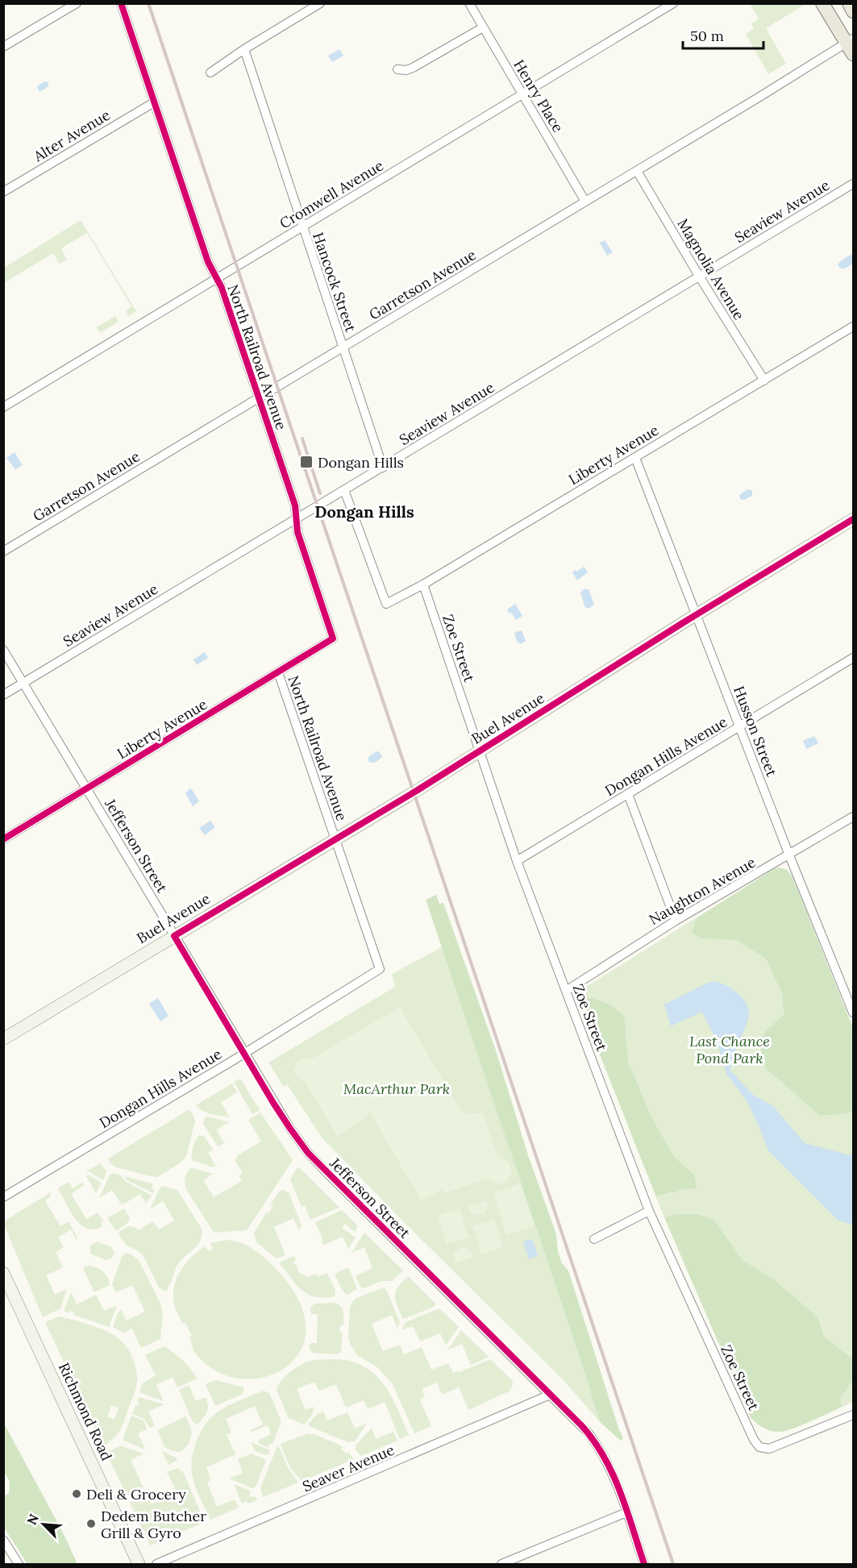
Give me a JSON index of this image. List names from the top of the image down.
{
  "streets": {
    "street": [
      "Henry Place",
      "Alter Avenue",
      "Cromwell Avenue",
      "Seaview Avenue",
      "Magnolia Avenue",
      "Hancock Street",
      "Garretson Avenue",
      "North Railroad Avenue",
      "Liberty Avenue",
      "Zoe Street",
      "Buel Avenue",
      "Husson Street",
      "Dongan Hills Avenue",
      "Jefferson Street",
      "Naughton Avenue",
      "Richmond Road",
      "Seaver Avenue"
    ]
  },
  "crossings": [
    ["Henry Place", "Cromwell Avenue"],
    ["Henry Place", "Garretson Avenue"],
    ["Alter Avenue", "North Railroad Avenue"],
    ["Cromwell Avenue", "Hancock Street"],
    ["Cromwell Avenue", "North Railroad Avenue"],
    ["Seaview Avenue", "Magnolia Avenue"],
    ["Seaview Avenue", "Hancock Street"],
    ["Seaview Avenue", "North Railroad Avenue"],
    ["Seaview Avenue", "Liberty Avenue"],
    ["Seaview Avenue", "Jefferson Street"],
    ["Magnolia Avenue", "Garretson Avenue"],
    ["Magnolia Avenue", "Liberty Avenue"],
    ["Hancock Street", "Garretson Avenue"],
    ["Garretson Avenue", "North Railroad Avenue"],
    ["North Railroad Avenue", "Liberty Avenue"],
    ["North Railroad Avenue", "Buel Avenue"],
    ["North Railroad Avenue", "Dongan Hills Avenue"],
    ["Liberty Avenue", "Zoe Street"],
    ["Liberty Avenue", "Husson Street"],
    ["Liberty Avenue", "Jefferson Street"],
    ["Zoe Street", "Buel Avenue"],
    ["Zoe Street", "Dongan Hills Avenue"],
    ["Zoe Street", "Naughton Avenue"],
    ["Buel Avenue", "Husson Street"],
    ["Buel Avenue", "Jefferson Street"],
    ["Husson Street", "Dongan Hills Avenue"],
    ["Husson Street", "Naughton Avenue"],
    ["Dongan Hills Avenue", "Jefferson Street"],
    ["Jefferson Street", "Seaver Avenue"]
  ],
  "districts": ["Dongan Hills"],
  "parks": ["Last Chance Pond Park", "MacArthur Park"],
  "places": {
    "transit": ["Dongan Hills"],
    "other": ["Deli & Grocery", "Dedem Butcher Grill & Gyro"]
  },
  "scale_bar": "50 m",
  "north": "top left"
}
